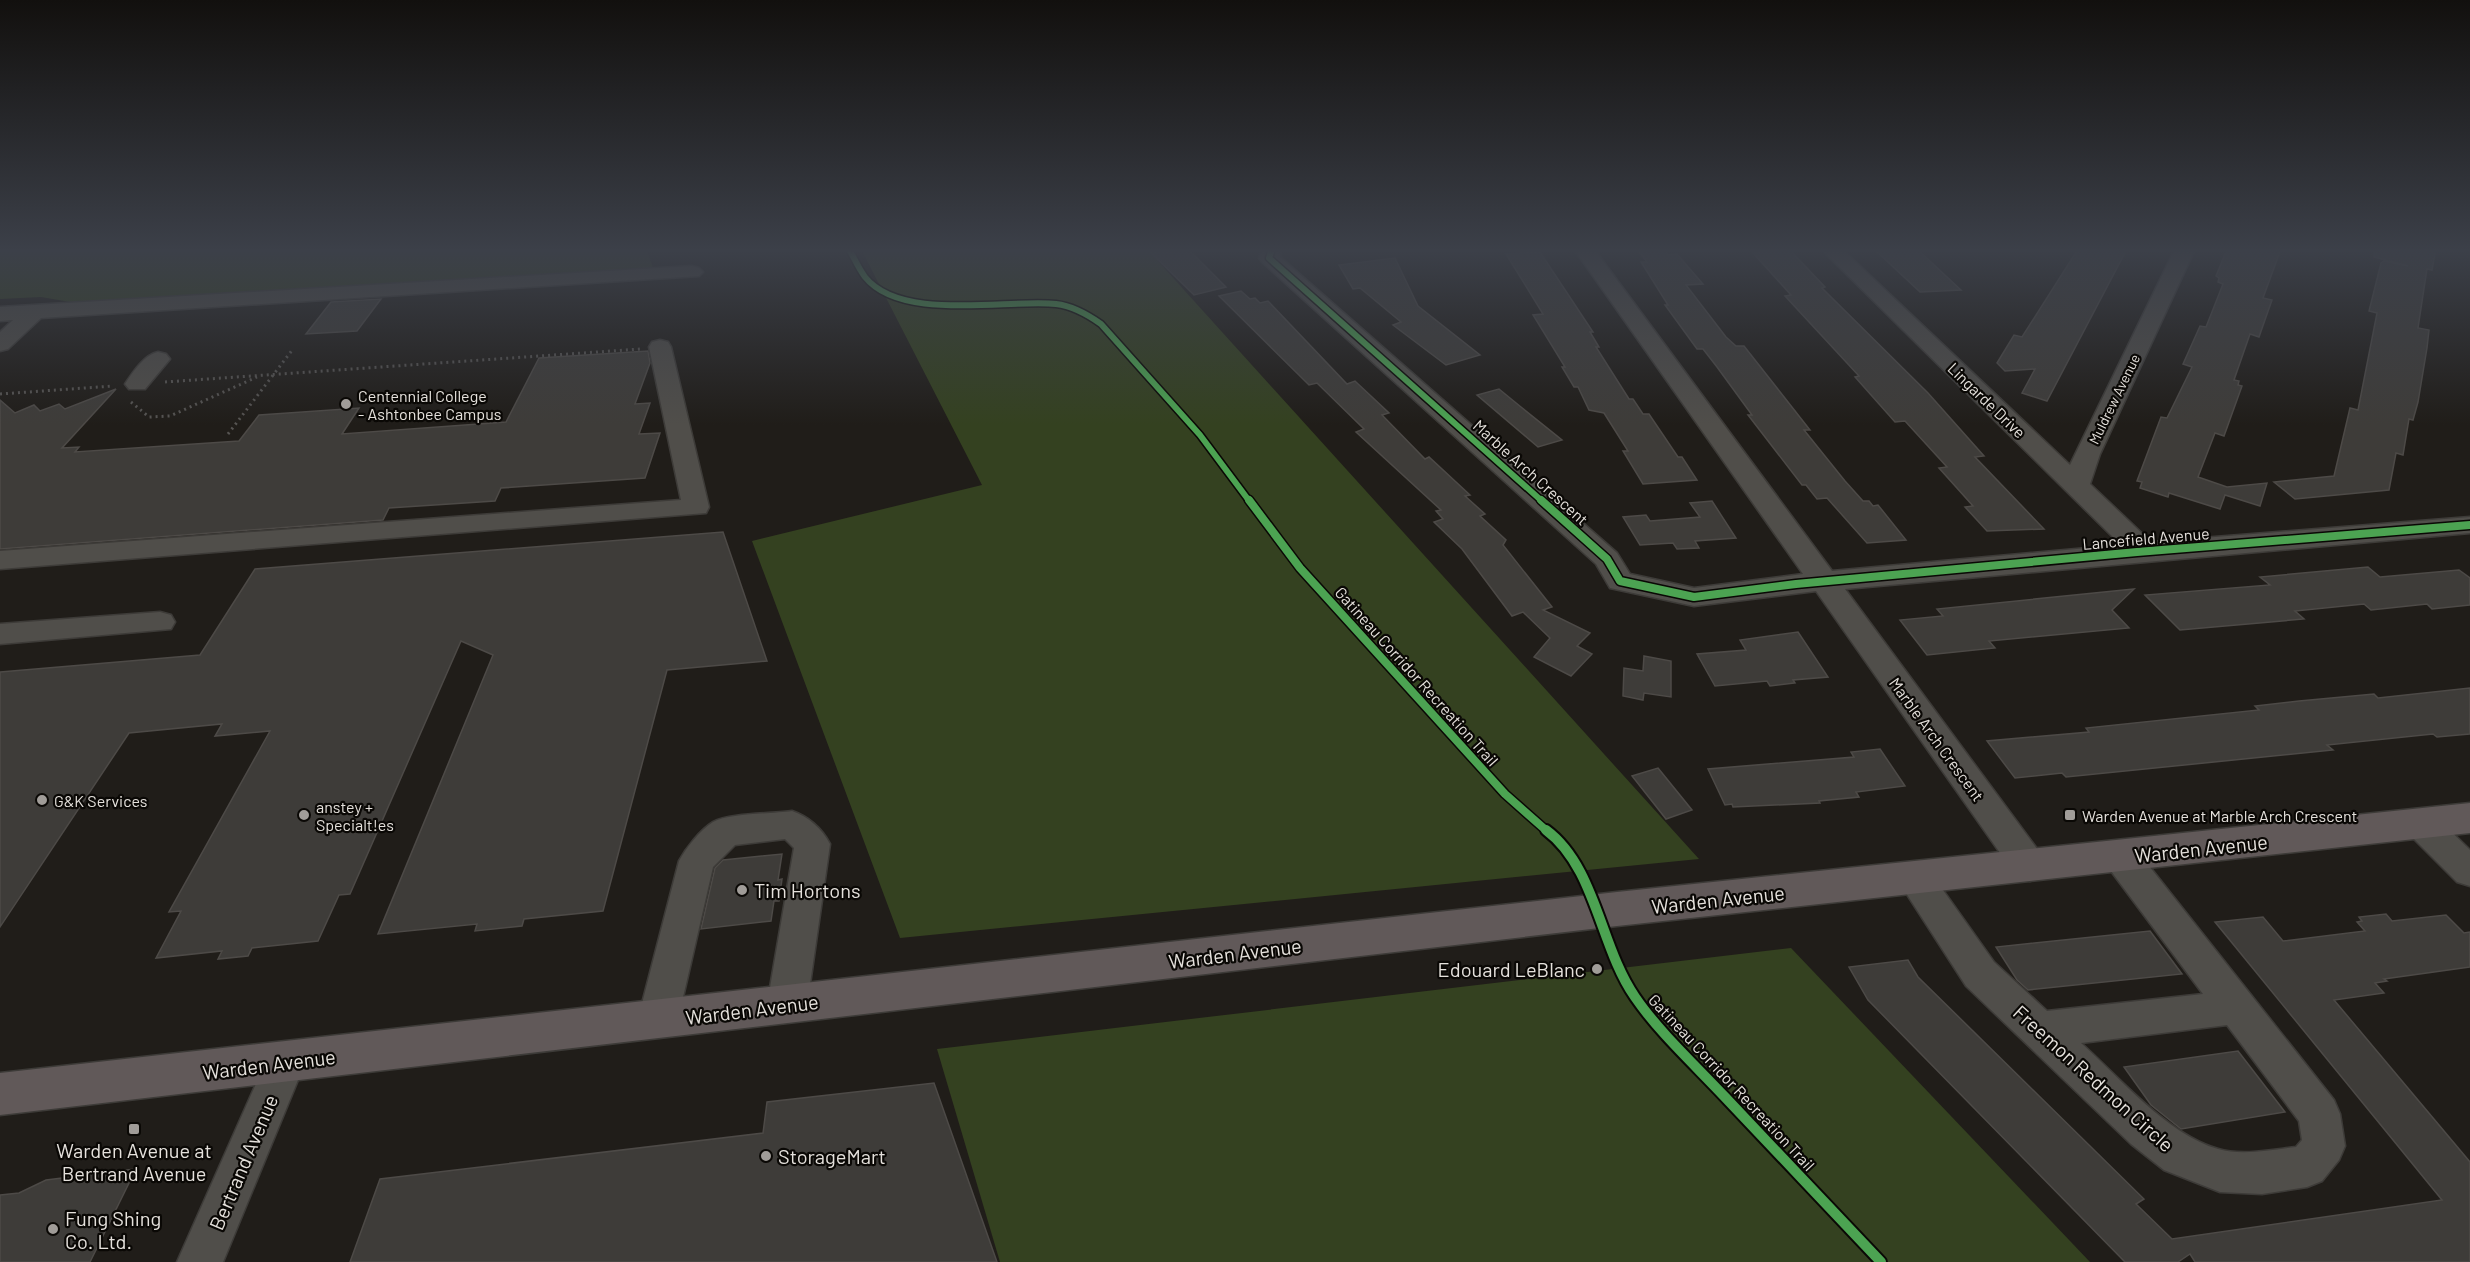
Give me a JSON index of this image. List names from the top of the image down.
{
  "streets": {
    "main road": ["Warden Avenue"],
    "street": [
      "Muldrew Avenue",
      "Lingarde Drive",
      "Marble Arch Crescent",
      "Lancefield Avenue",
      "Freemon Redmon Circle",
      "Bertrand Avenue"
    ],
    "cycle path": ["Gatineau Corridor Recreation Trail"]
  },
  "crossings": [
    ["Muldrew Avenue", "Lingarde Drive"],
    ["Lingarde Drive", "Lancefield Avenue"],
    ["Marble Arch Crescent", "Lancefield Avenue"],
    ["Marble Arch Crescent", "Warden Avenue"],
    ["Warden Avenue", "Freemon Redmon Circle"],
    ["Warden Avenue", "Bertrand Avenue"]
  ],
  "places": {
    "other": [
      "Centennial College - Ashtonbee Campus",
      "G&K Services",
      "anstey + Specialt!es",
      "Tim Hortons",
      "Edouard LeBlanc",
      "StorageMart",
      "Fung Shing Co. Ltd."
    ],
    "transit": ["Warden Avenue at Marble Arch Crescent", "Warden Avenue at Bertrand Avenue"]
  }
}
